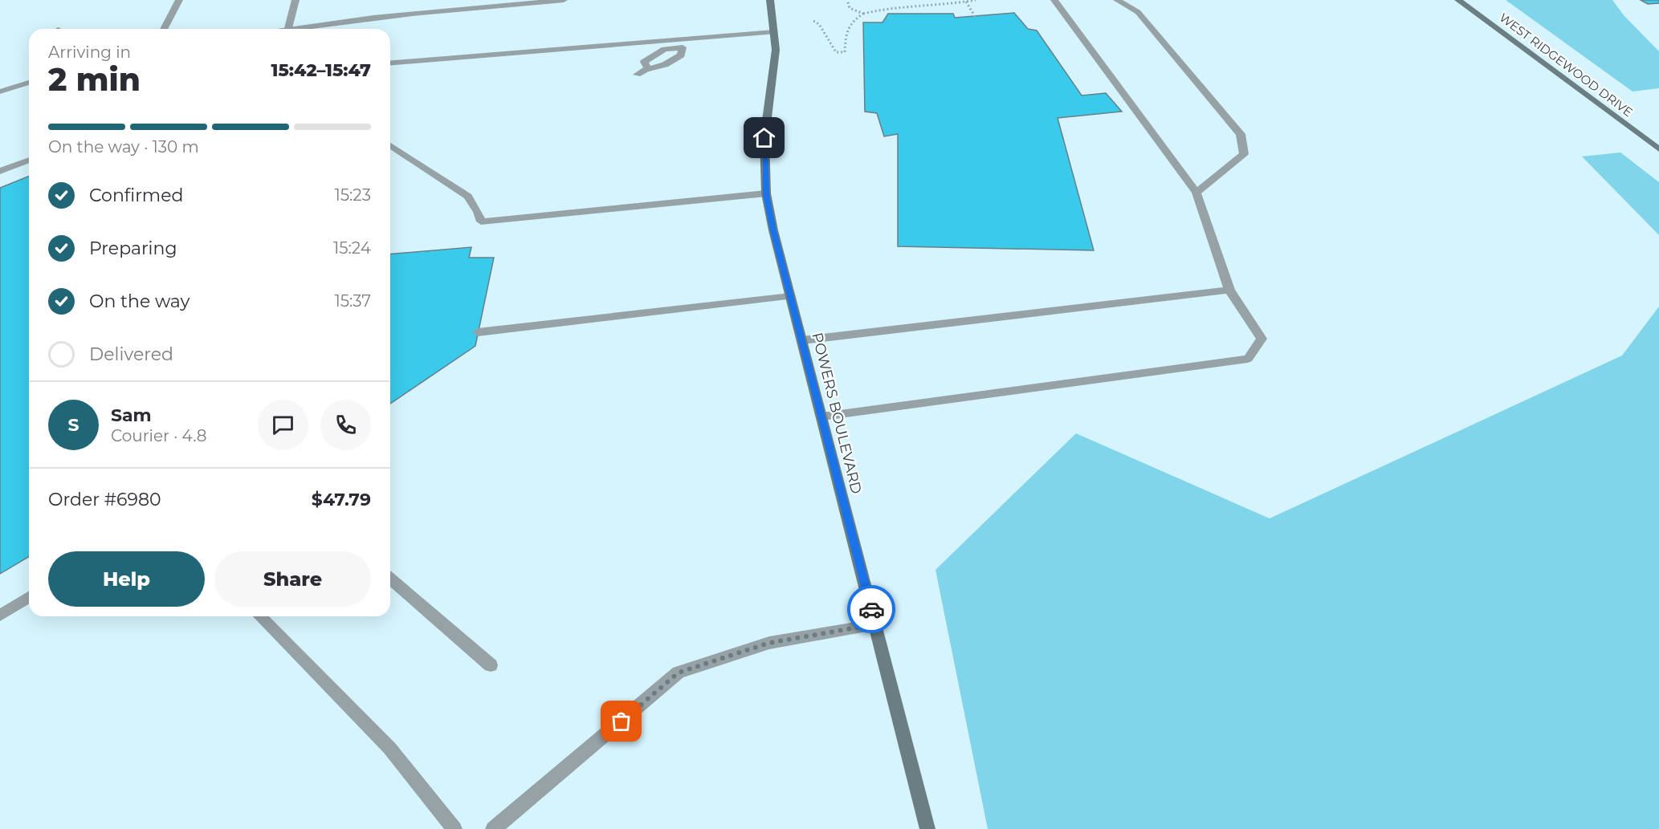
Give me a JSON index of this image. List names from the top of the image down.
{
  "streets": {
    "street": ["WEST RIDGEWOOD DRIVE", "POWERS BOULEVARD"]
  },
  "page": {
    "heading": ["2 min", "Arriving in", "15:42–15:47"],
    "panel": [
      "Sam",
      "Courier · 4.8",
      "Order #6980",
      "$47.79"
    ],
    "bar": "On the way · 130 m",
    "list": [
      ["Confirmed", "15:23"],
      ["Preparing", "15:24"],
      ["On the way", "15:37"],
      "Delivered"
    ],
    "round": "S",
    "buttons": ["Help", "Share"]
  }
}
